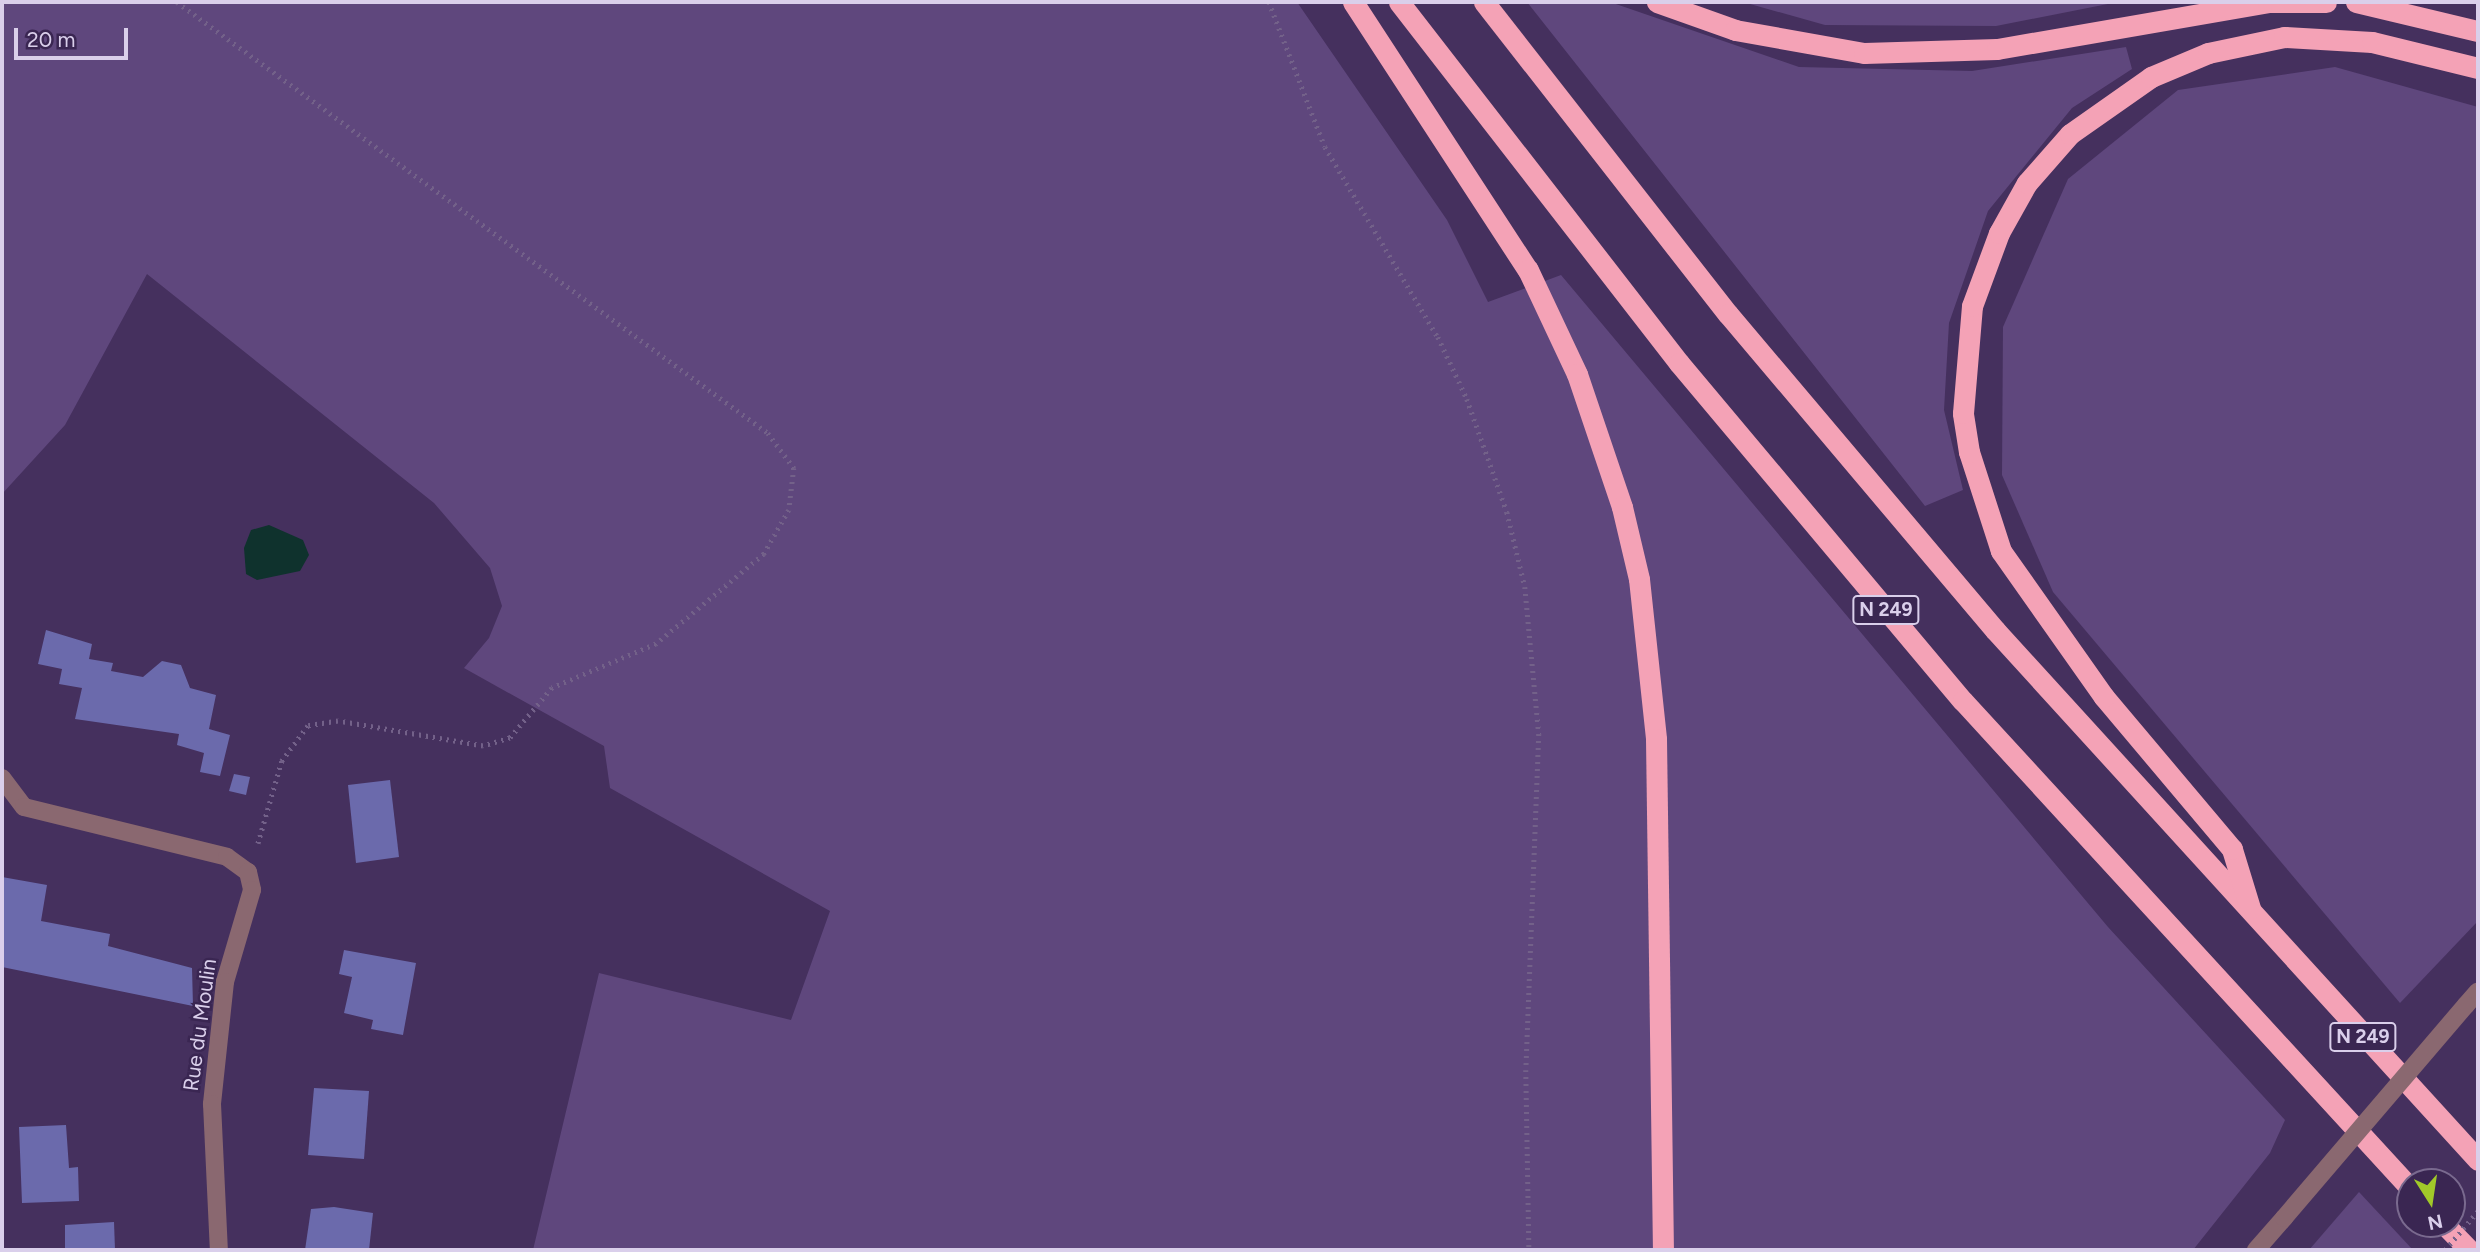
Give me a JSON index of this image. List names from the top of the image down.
{
  "streets": {
    "highway": ["N 249"],
    "street": ["Rue du Moulin"]
  },
  "scale_bar": "20 m",
  "north": "bottom"
}
